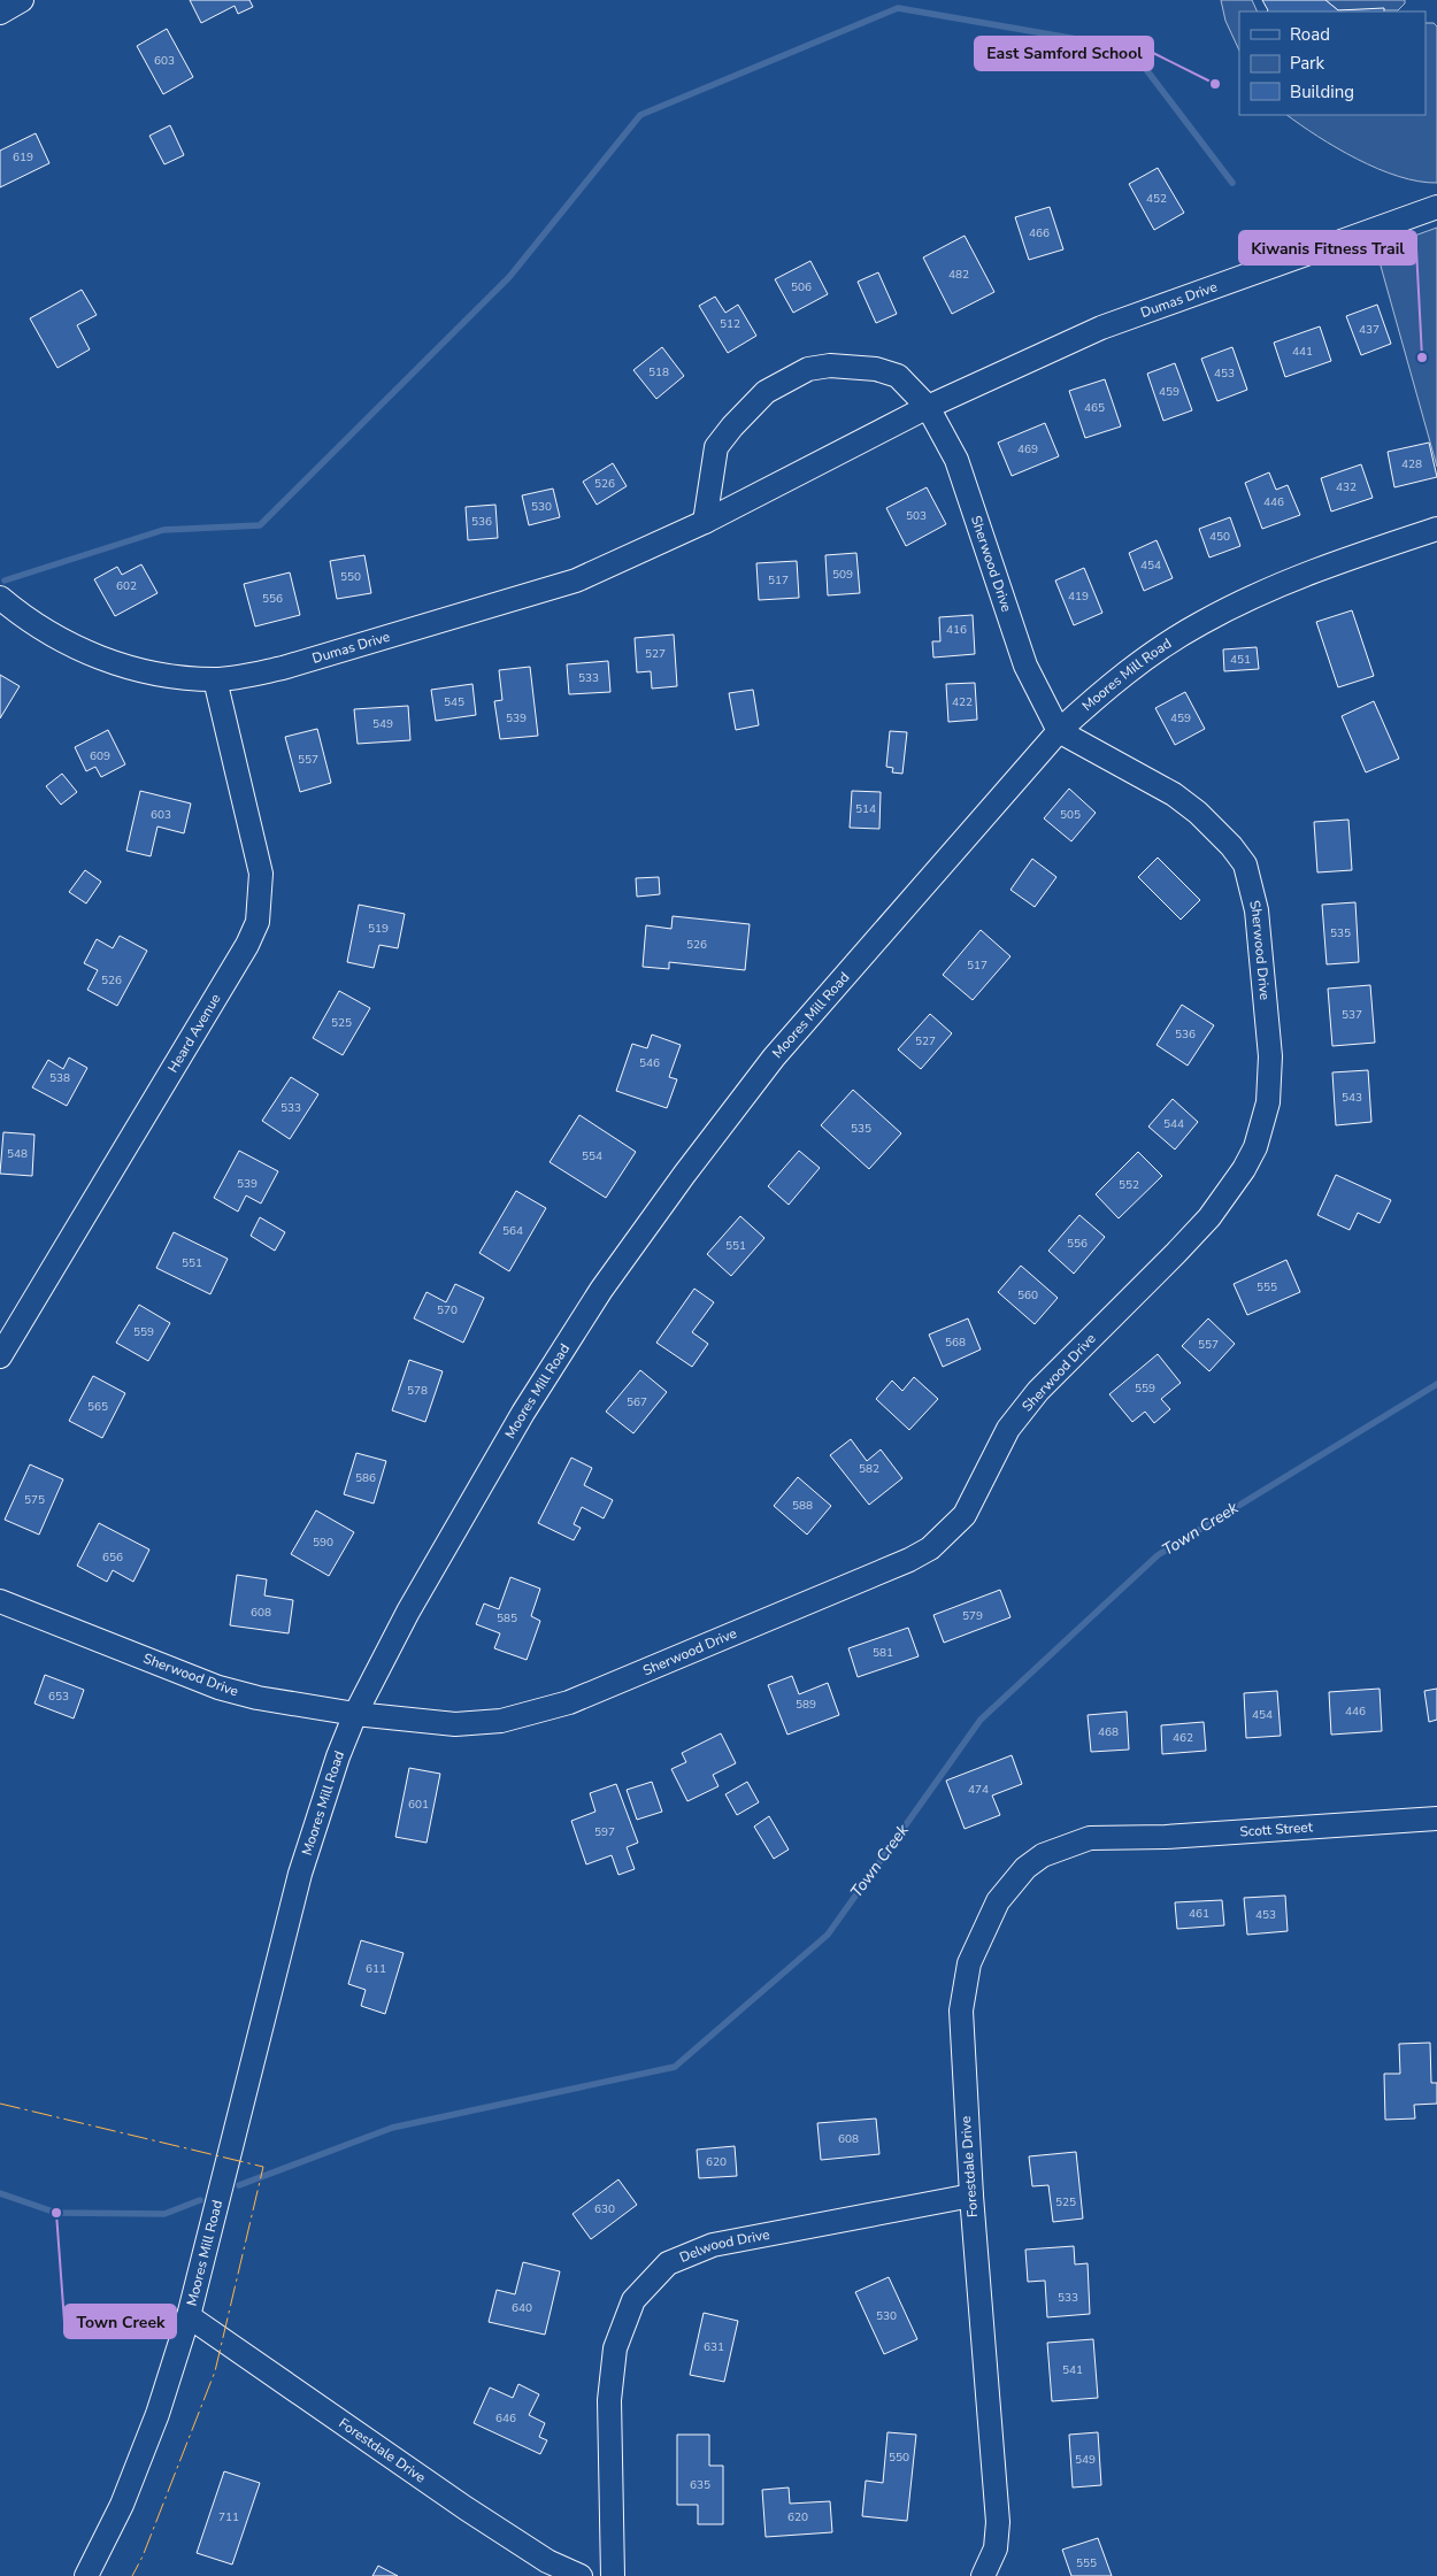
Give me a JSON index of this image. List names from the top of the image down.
{
  "streets": {
    "street": [
      "Dumas Drive",
      "Sherwood Drive",
      "Moores Mill Road",
      "Heard Avenue",
      "Scott Street",
      "Forestdale Drive",
      "Delwood Drive"
    ]
  },
  "crossings": [
    ["Dumas Drive", "Sherwood Drive"],
    ["Dumas Drive", "Heard Avenue"],
    ["Sherwood Drive", "Moores Mill Road"],
    ["Moores Mill Road", "Forestdale Drive"],
    ["Scott Street", "Forestdale Drive"],
    ["Forestdale Drive", "Delwood Drive"]
  ],
  "water": ["Town Creek"],
  "places": ["East Samford School", "Kiwanis Fitness Trail", "Town Creek"],
  "house_numbers": [
    "603",
    "619",
    "452",
    "466",
    "482",
    "506",
    "512",
    "437",
    "441",
    "518",
    "453",
    "459",
    "465",
    "469",
    "428",
    "526",
    "432",
    "446",
    "530",
    "503",
    "536",
    "450",
    "454",
    "509",
    "550",
    "517",
    "602",
    "419",
    "556",
    "416",
    "527",
    "451",
    "533",
    "545",
    "422",
    "539",
    "459",
    "549",
    "609",
    "557",
    "514",
    "603",
    "505",
    "519",
    "535",
    "526",
    "517",
    "526",
    "537",
    "525",
    "536",
    "527",
    "546",
    "538",
    "543",
    "533",
    "544",
    "535",
    "548",
    "554",
    "539",
    "552",
    "564",
    "556",
    "551",
    "551",
    "555",
    "560",
    "570",
    "559",
    "568",
    "557",
    "559",
    "578",
    "567",
    "565",
    "582",
    "586",
    "575",
    "588",
    "590",
    "656",
    "608",
    "579",
    "585",
    "581",
    "653",
    "589",
    "446",
    "454",
    "468",
    "462",
    "474",
    "601",
    "597",
    "461",
    "453",
    "611",
    "608",
    "620",
    "525",
    "630",
    "533",
    "640",
    "530",
    "631",
    "541",
    "646",
    "550",
    "549",
    "635",
    "711",
    "620",
    "555"
  ],
  "legend": ["Road", "Park", "Building"]
}
